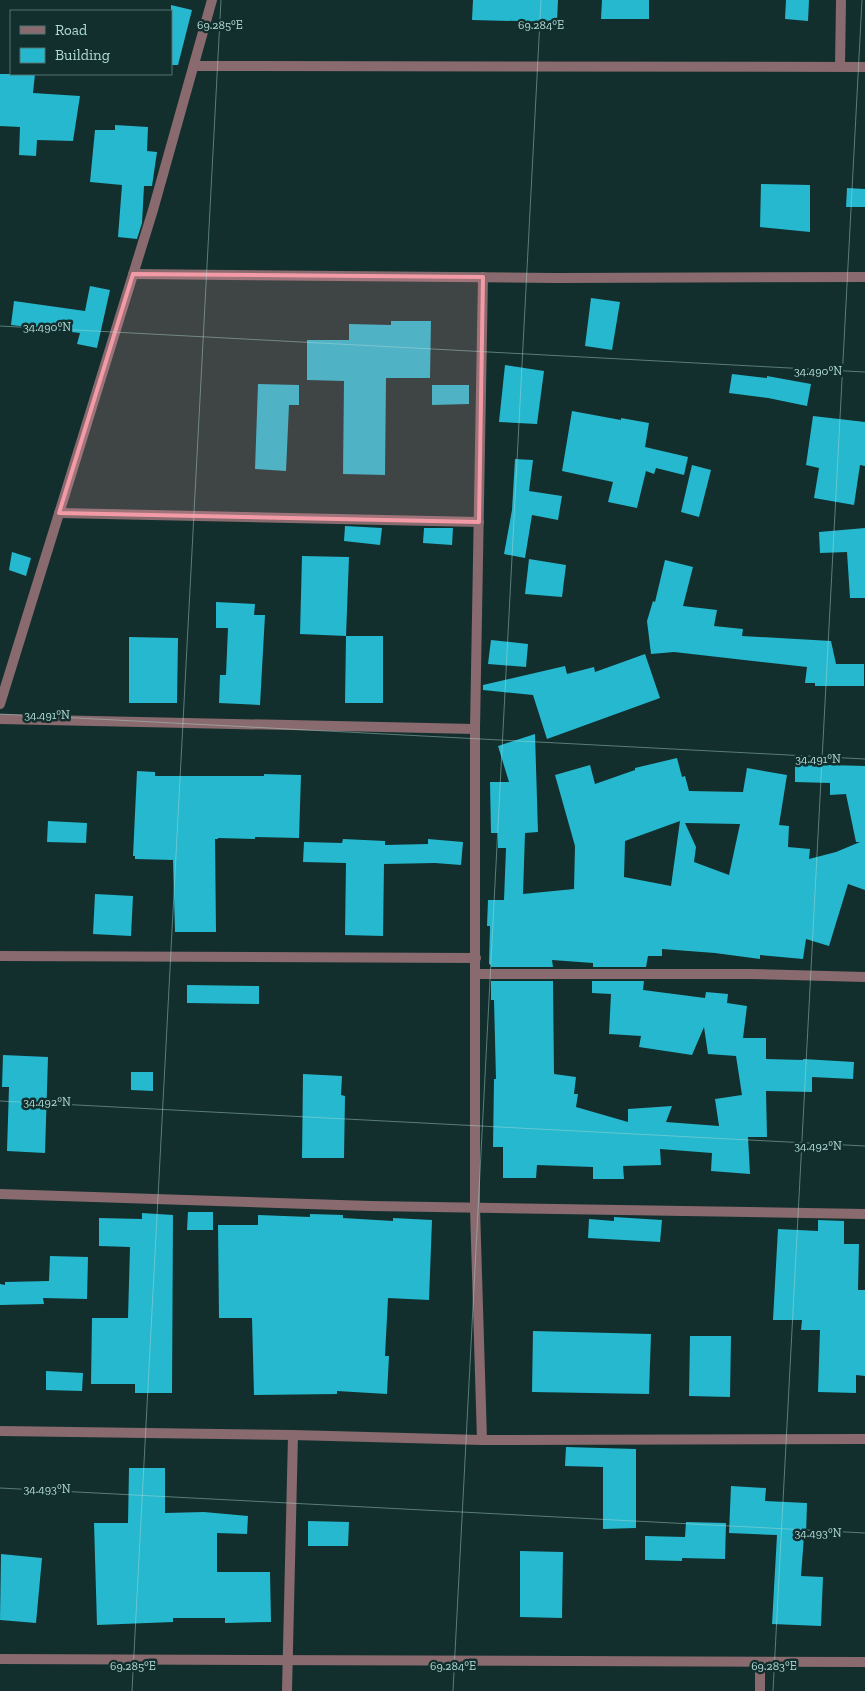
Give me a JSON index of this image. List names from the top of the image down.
{
  "legend": ["Road", "Building"],
  "coordinates": [
    "69.285°E",
    "69.284°E",
    "34.490°N",
    "34.491°N",
    "34.492°N",
    "34.493°N",
    "69.283°E"
  ]
}
